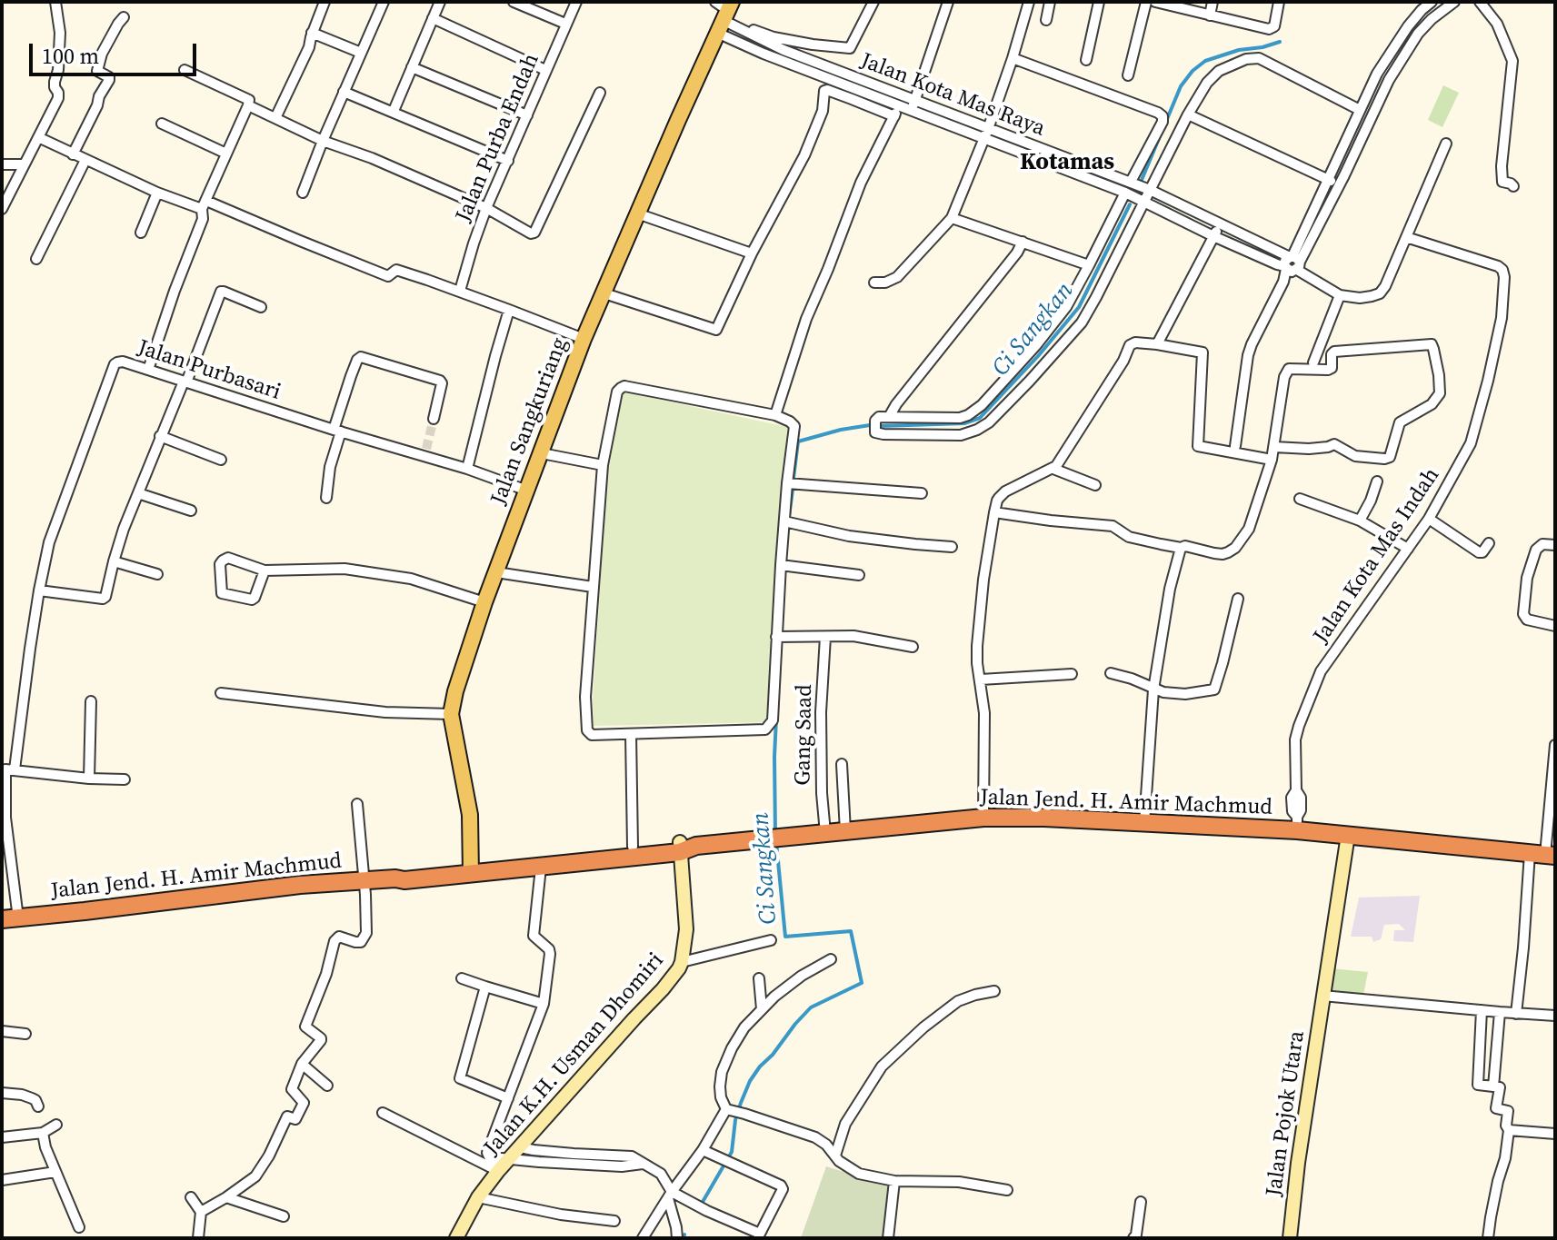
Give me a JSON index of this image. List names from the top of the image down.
{
  "streets": {
    "highway": ["Jalan Jend. H. Amir Machmud"],
    "main road": ["Jalan Sangkuriang", "Jalan K.H. Usman Dhomiri", "Jalan Pojok Utara"],
    "street": [
      "Jalan Kota Mas Raya",
      "Jalan Purba Endah",
      "Jalan Purbasari",
      "Jalan Kota Mas Indah",
      "Gang Saad"
    ]
  },
  "crossings": [
    ["Jalan Kota Mas Raya", "Jalan Sangkuriang"],
    ["Jalan Purbasari", "Jalan Sangkuriang"],
    ["Jalan Purbasari", "Jalan Jend. H. Amir Machmud"],
    ["Jalan Sangkuriang", "Jalan Jend. H. Amir Machmud"],
    ["Jalan Kota Mas Indah", "Jalan Jend. H. Amir Machmud"],
    ["Gang Saad", "Jalan Jend. H. Amir Machmud"],
    ["Jalan Jend. H. Amir Machmud", "Jalan K.H. Usman Dhomiri"],
    ["Jalan Jend. H. Amir Machmud", "Jalan Pojok Utara"]
  ],
  "districts": ["Kotamas"],
  "water": ["Ci Sangkan"],
  "scale_bar": "100 m"
}
